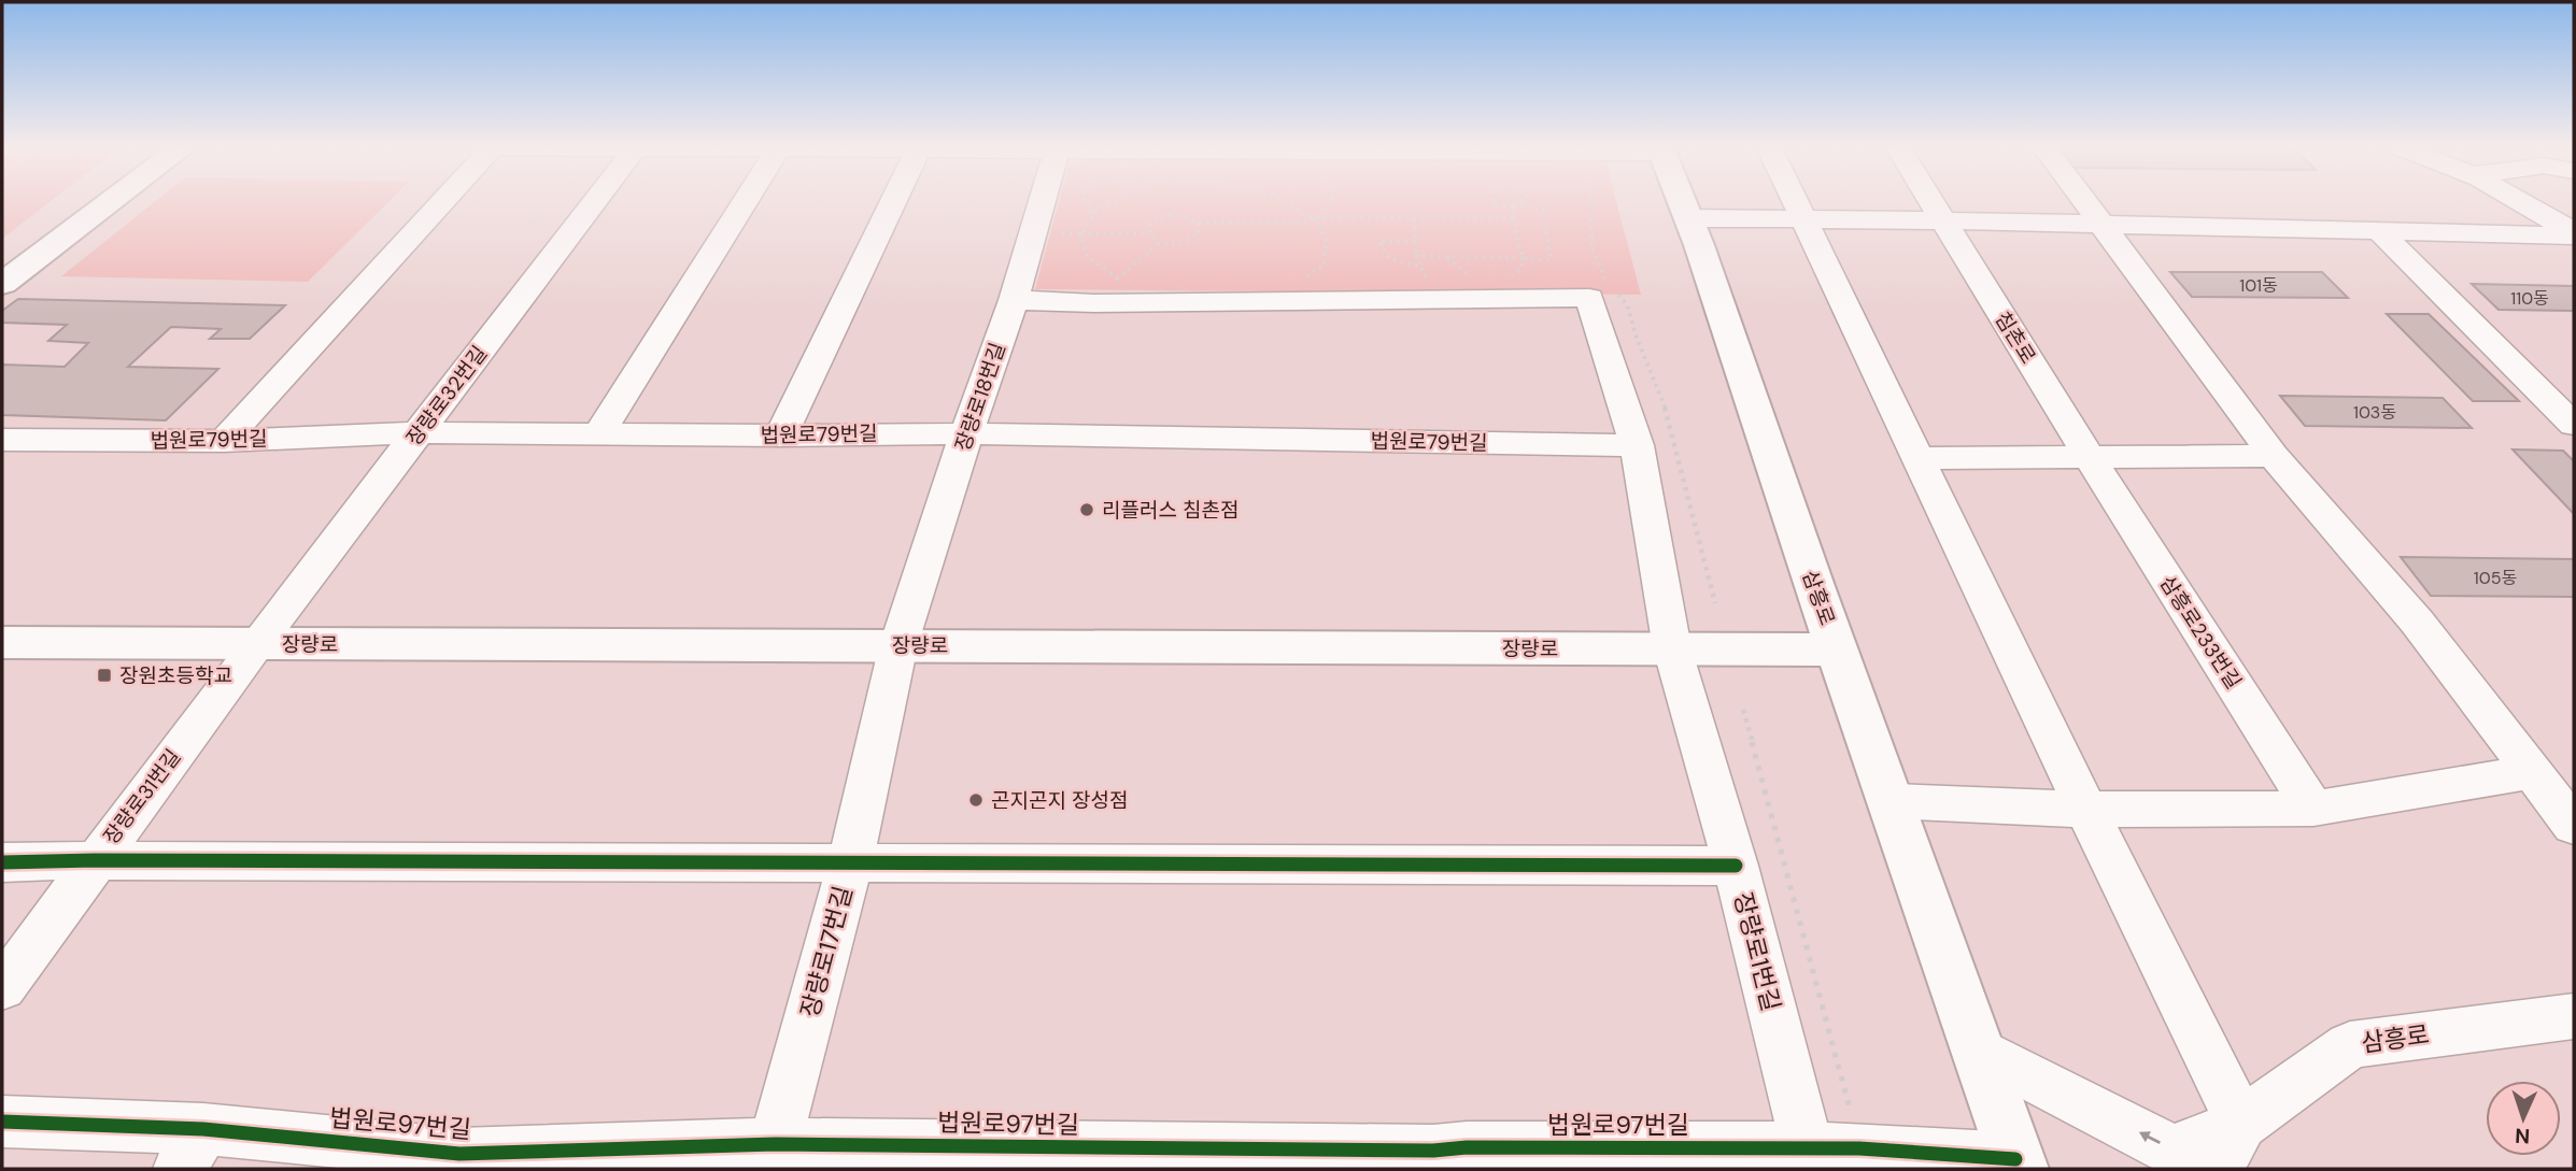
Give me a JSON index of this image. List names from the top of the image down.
{
  "streets": {
    "main road": ["삼흥로", "장량로"],
    "street": [
      "침촌로",
      "장량로32번길",
      "장량로18번길",
      "법원로79번길",
      "삼흥로233번길",
      "장량로31번길",
      "장량로17번길",
      "장량로1번길",
      "법원로97번길"
    ]
  },
  "crossings": [
    ["침촌로", "삼흥로233번길"],
    ["장량로32번길", "법원로79번길"],
    ["장량로32번길", "장량로"],
    ["장량로32번길", "장량로31번길"],
    ["장량로18번길", "법원로79번길"],
    ["장량로18번길", "장량로"],
    ["장량로18번길", "장량로17번길"],
    ["법원로79번길", "장량로1번길"],
    ["삼흥로", "장량로"],
    ["삼흥로", "법원로97번길"],
    ["장량로", "장량로31번길"],
    ["장량로", "장량로17번길"],
    ["장량로", "장량로1번길"],
    ["장량로17번길", "법원로97번길"],
    ["장량로1번길", "법원로97번길"]
  ],
  "places": {
    "other": ["리플러스 침촌점", "곤지곤지 장성점"],
    "transit": ["장원초등학교"]
  },
  "house_numbers": [
    "101동",
    "110동",
    "103동",
    "105동"
  ],
  "north": "bottom"
}
